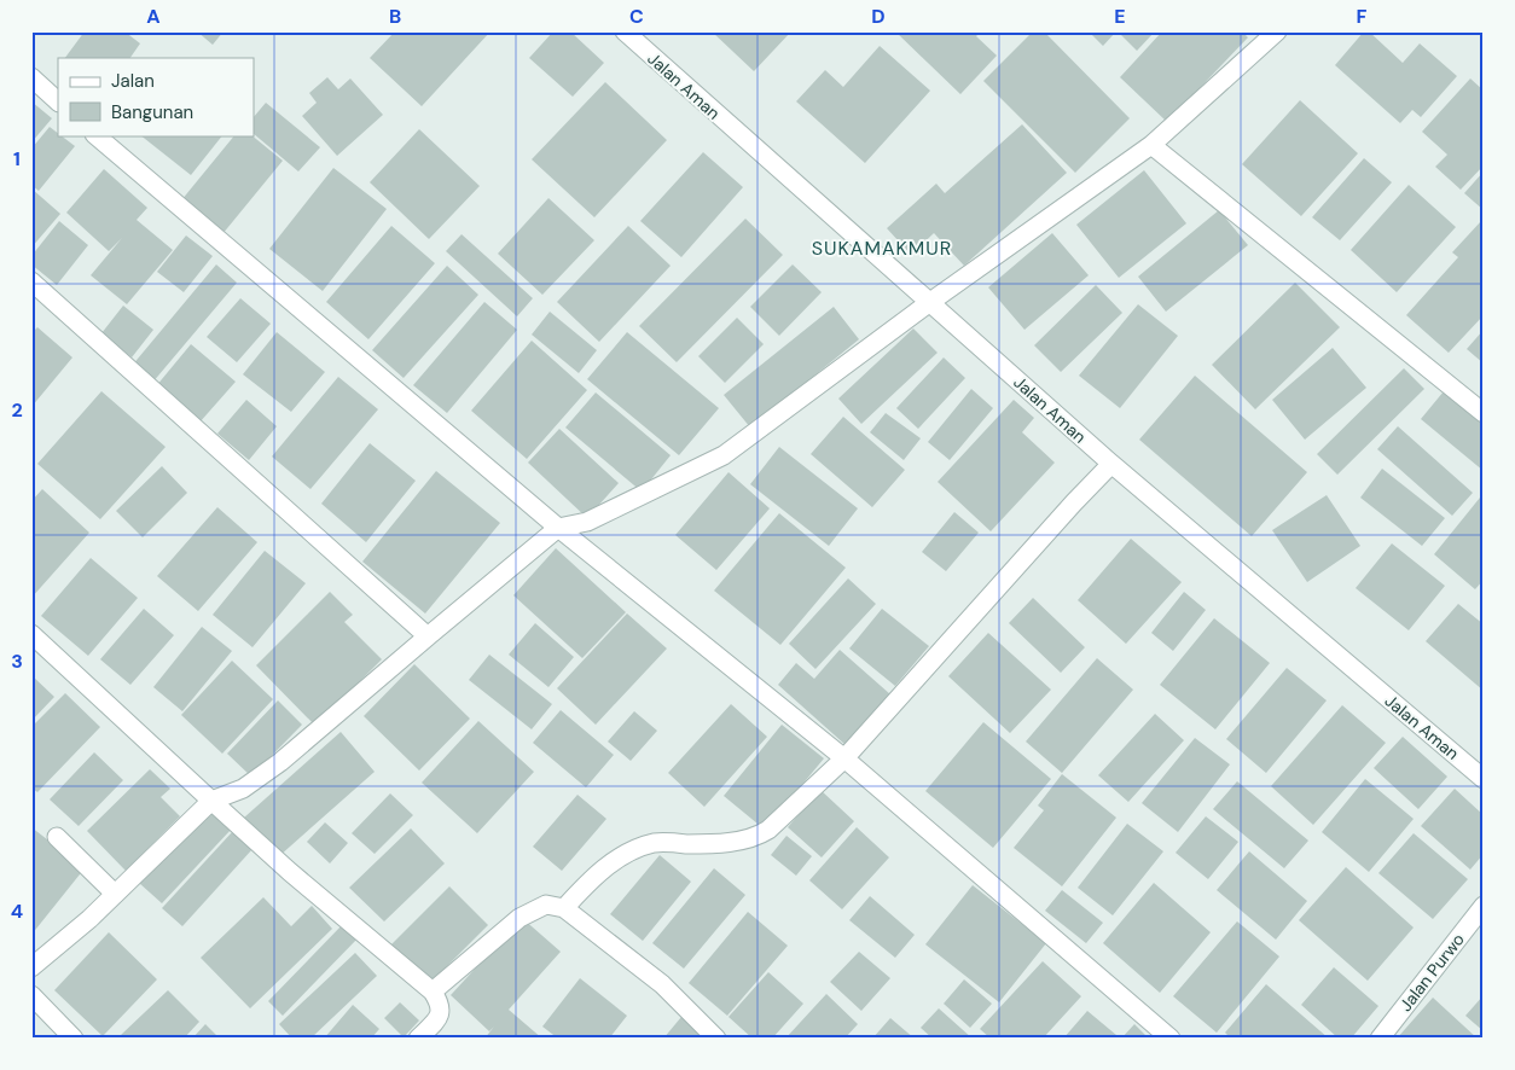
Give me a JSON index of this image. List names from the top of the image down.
{
  "streets": {
    "street": ["Jalan Aman", "Jalan Purwo"]
  },
  "districts": ["SUKAMAKMUR"],
  "legend": ["Jalan", "Bangunan"],
  "grid": {
    "columns": [
      "A",
      "B",
      "C",
      "D",
      "E",
      "F"
    ],
    "rows": [
      "1",
      "2",
      "3",
      "4"
    ]
  }
}
